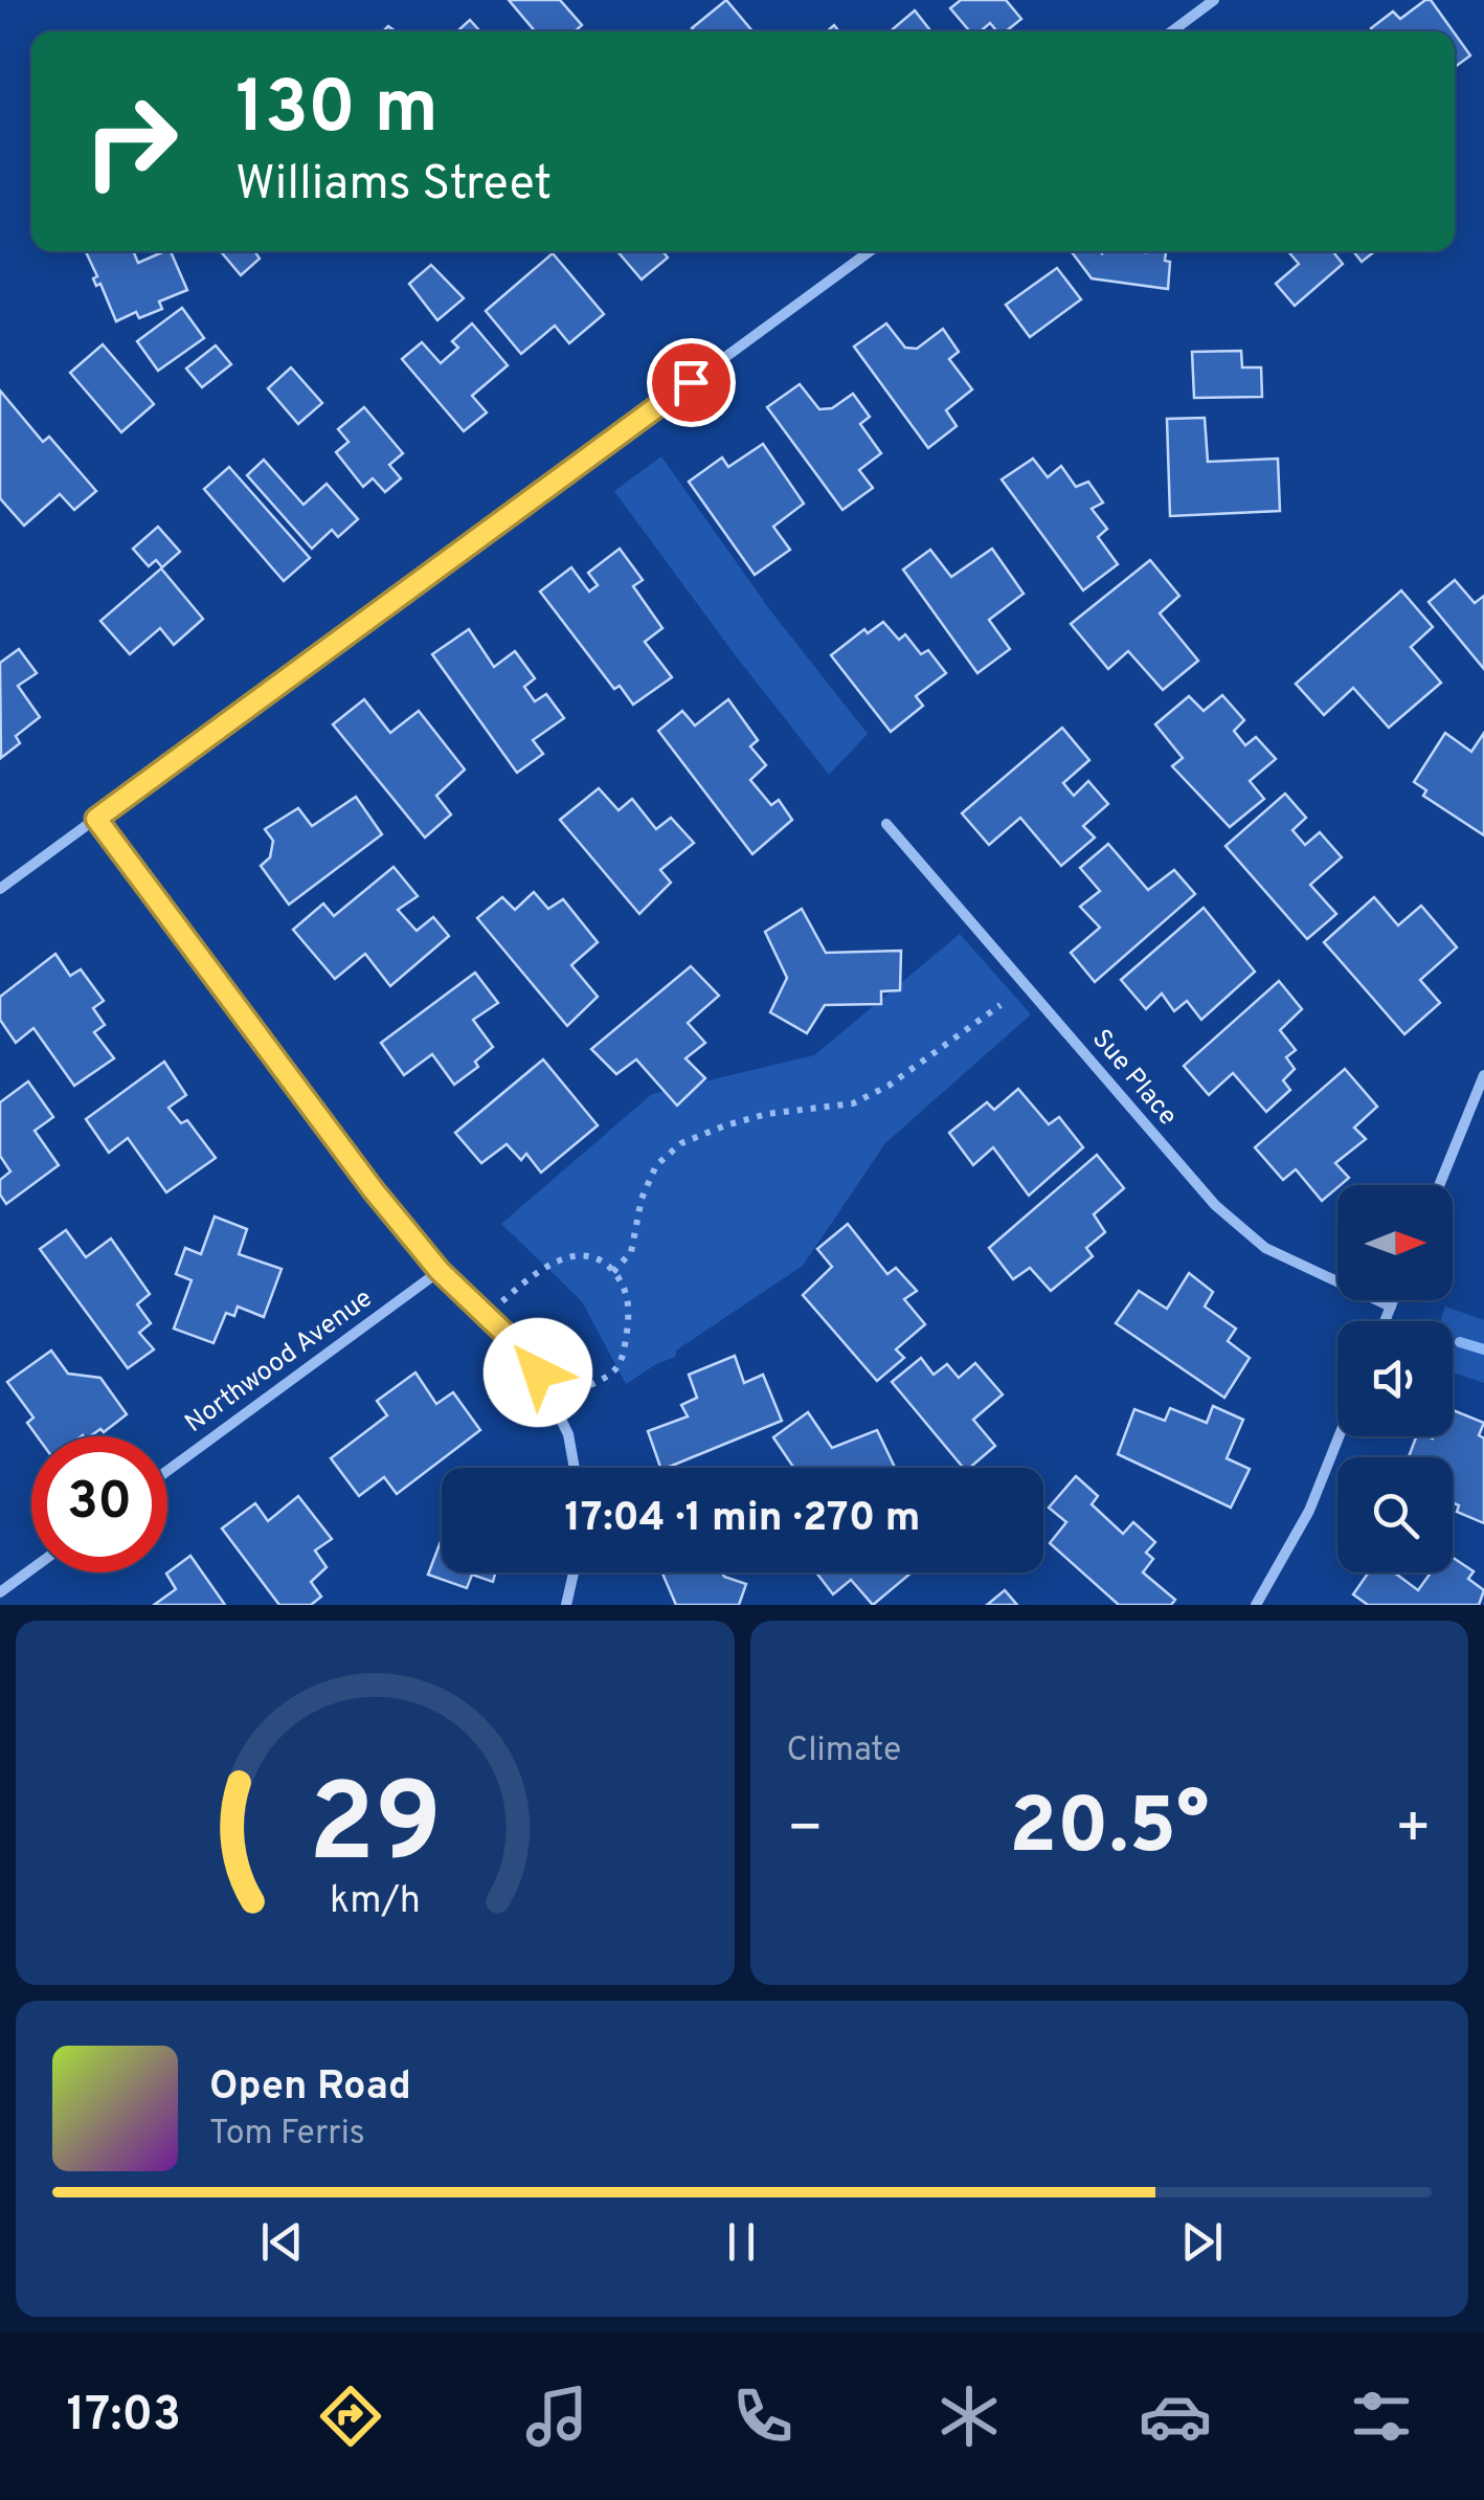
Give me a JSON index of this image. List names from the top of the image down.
{
  "streets": {
    "street": ["Sue Place", "Northwood Avenue"]
  },
  "north": "right",
  "page": {
    "turn": ["130 m", "Williams Street"],
    "limit": "30",
    "trip": "17:04 · 1 min · 270 m",
    "tile": "Climate",
    "heat": ["−", "20.5°", "+"],
    "song": ["Open Road", "Tom Ferris"],
    "tabs": "17:03",
    "gauge": ["29", "km/h"]
  }
}
